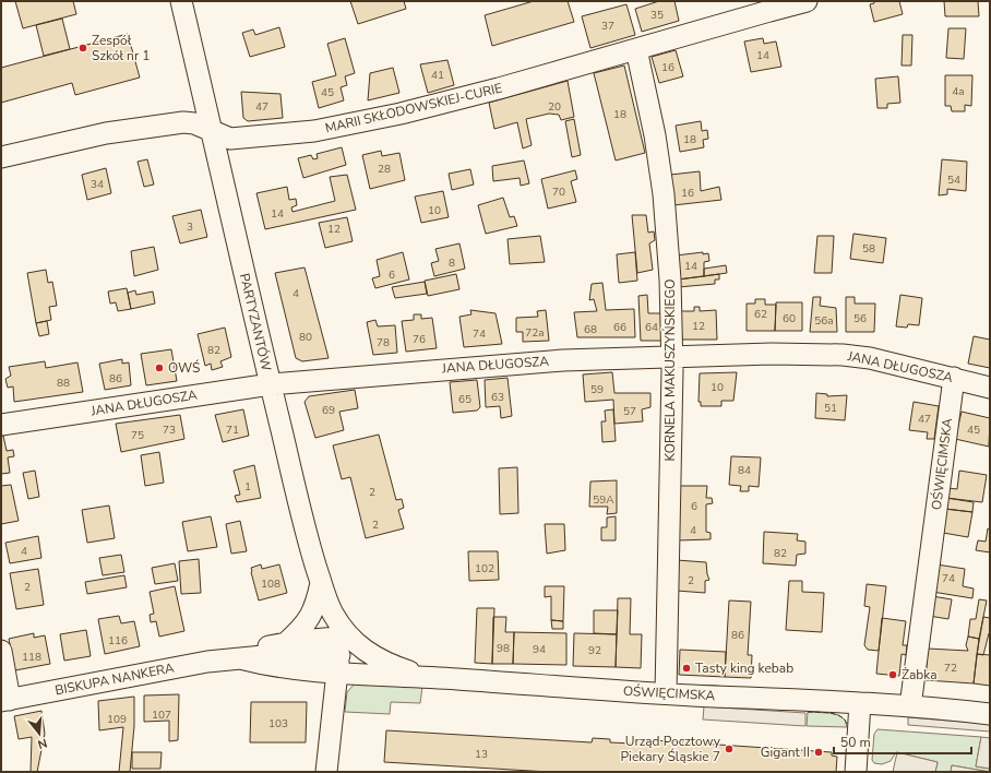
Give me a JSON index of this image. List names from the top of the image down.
{
  "streets": {
    "street": [
      "MARII SKŁODOWSKIEJ-CURIE",
      "PARTYZANTÓW",
      "JANA DŁUGOSZA",
      "KORNELA MAKUSZYŃSKIEGO",
      "OŚWIĘCIMSKA",
      "BISKUPA NANKERA"
    ]
  },
  "crossings": [
    ["MARII SKŁODOWSKIEJ-CURIE", "PARTYZANTÓW"],
    ["MARII SKŁODOWSKIEJ-CURIE", "KORNELA MAKUSZYŃSKIEGO"],
    ["PARTYZANTÓW", "JANA DŁUGOSZA"],
    ["PARTYZANTÓW", "OŚWIĘCIMSKA"],
    ["PARTYZANTÓW", "BISKUPA NANKERA"],
    ["JANA DŁUGOSZA", "KORNELA MAKUSZYŃSKIEGO"],
    ["JANA DŁUGOSZA", "OŚWIĘCIMSKA"],
    ["KORNELA MAKUSZYŃSKIEGO", "OŚWIĘCIMSKA"],
    ["OŚWIĘCIMSKA", "BISKUPA NANKERA"]
  ],
  "places": [
    "Zespół Szkół nr 1",
    "OWŚ",
    "Tasty king kebab",
    "Żabka",
    "Urząd Pocztowy Piekary Śląskie 7",
    "Gigant II"
  ],
  "house_numbers": [
    "35",
    "37",
    "14",
    "16",
    "41",
    "4a",
    "45",
    "47",
    "20",
    "18",
    "18",
    "28",
    "54",
    "34",
    "70",
    "16",
    "10",
    "14",
    "3",
    "12",
    "58",
    "8",
    "14",
    "6",
    "4",
    "62",
    "60",
    "56",
    "56a",
    "12",
    "66",
    "64",
    "68",
    "72a",
    "74",
    "80",
    "76",
    "78",
    "82",
    "86",
    "88",
    "10",
    "59",
    "63",
    "65",
    "51",
    "69",
    "57",
    "47",
    "73",
    "71",
    "45",
    "75",
    "84",
    "1",
    "2",
    "59A",
    "6",
    "2",
    "4",
    "4",
    "82",
    "102",
    "74",
    "2",
    "108",
    "2",
    "86",
    "116",
    "98",
    "94",
    "92",
    "118",
    "72",
    "107",
    "109",
    "103",
    "13"
  ],
  "scale_bar": "50 m",
  "north": "bottom"
}
